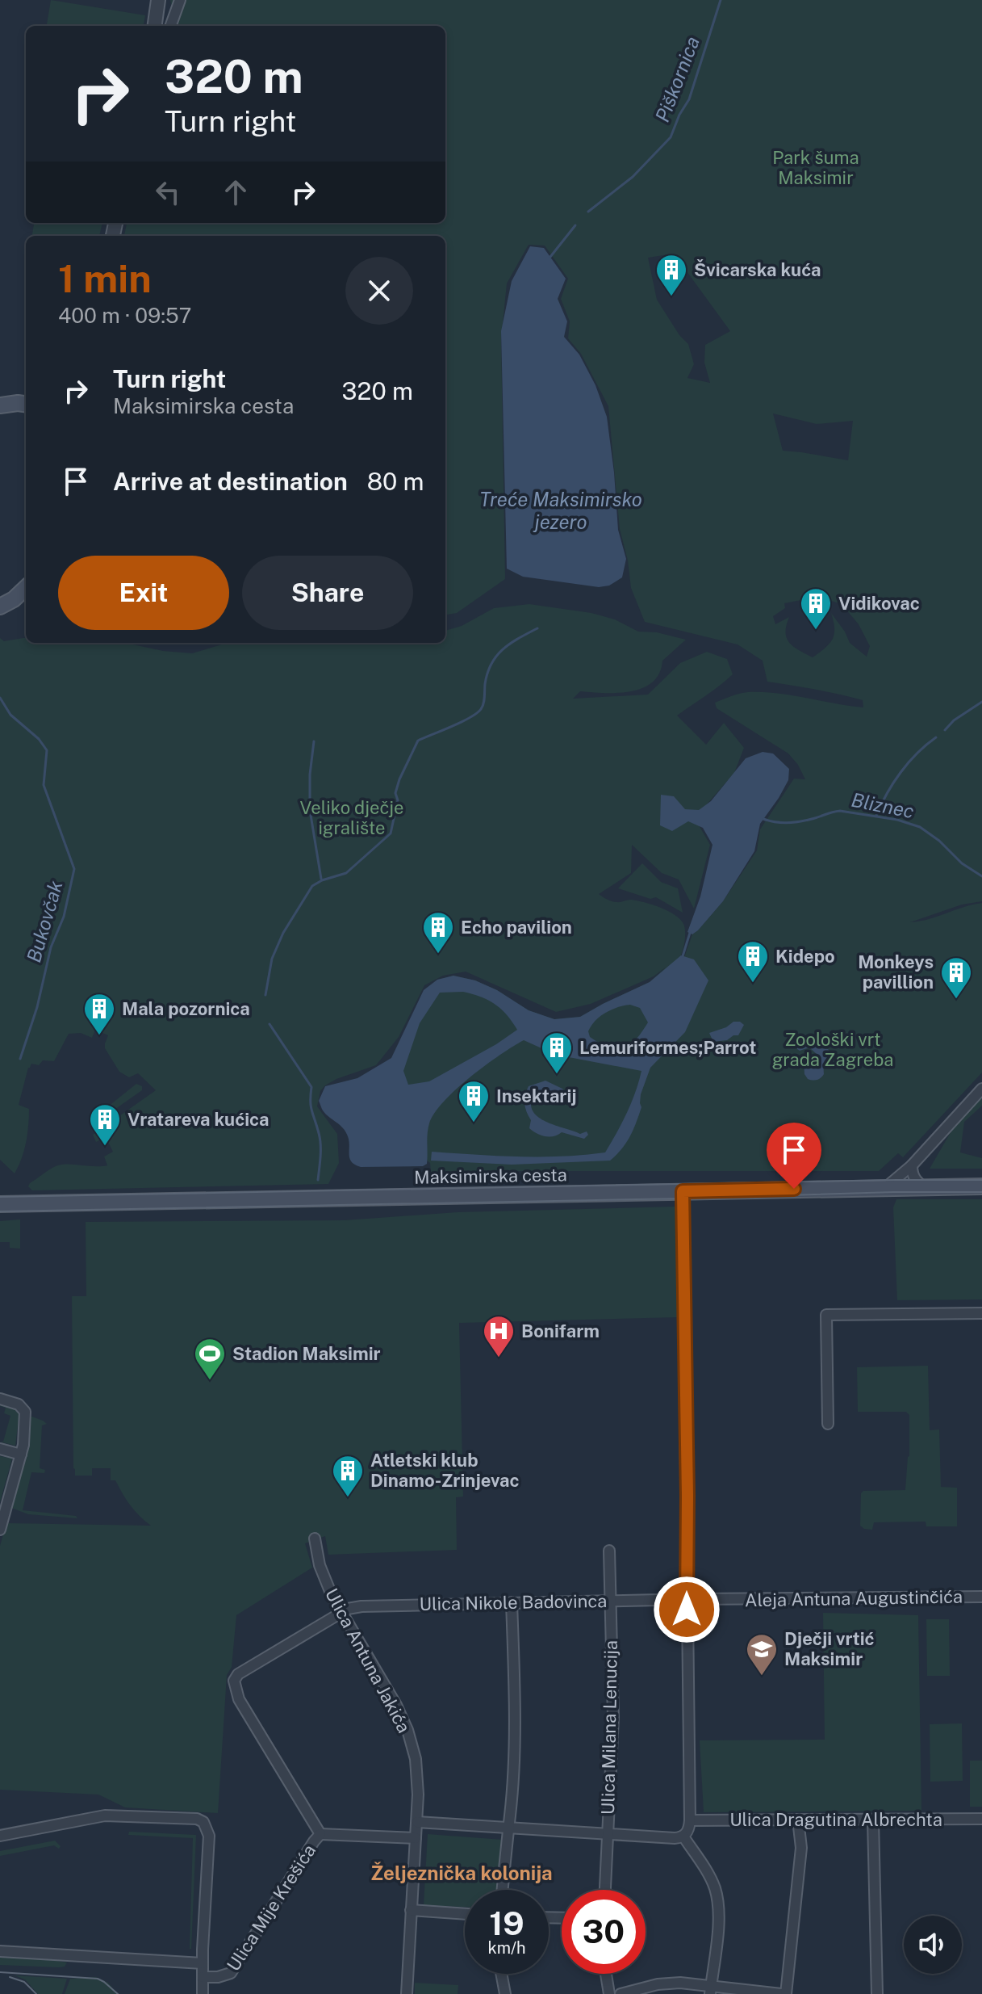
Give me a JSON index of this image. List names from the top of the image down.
{
  "streets": {
    "main road": ["Maksimirska cesta"],
    "street": [
      "Aleja Antuna Augustinčića",
      "Ulica Nikole Badovinca",
      "Ulica Antuna Jakića",
      "Ulica Milana Lenucija",
      "Ulica Dragutina Albrechta",
      "Ulica Mije Krešića"
    ]
  },
  "crossings": [
    ["Aleja Antuna Augustinčića", "Ulica Nikole Badovinca"],
    ["Ulica Nikole Badovinca", "Ulica Antuna Jakića"],
    ["Ulica Nikole Badovinca", "Ulica Milana Lenucija"],
    ["Ulica Nikole Badovinca", "Ulica Mije Krešića"],
    ["Ulica Antuna Jakića", "Ulica Mije Krešića"]
  ],
  "districts": ["Željeznička kolonija"],
  "water": [
    "Piškornica",
    "Treće Maksimirsko jezero",
    "Bliznec",
    "Bukovčak"
  ],
  "parks": ["Park šuma Maksimir", "Veliko dječje igralište", "Zoološki vrt grada Zagreba"],
  "places": {
    "building": [
      "Švicarska kuća",
      "Vidikovac",
      "Echo pavilion",
      "Kidepo",
      "Monkeys pavillion",
      "Mala pozornica",
      "Lemuriformes;Parrot",
      "Insektarij",
      "Vratareva kućica",
      "Atletski klub Dinamo-Zrinjevac"
    ],
    "hospital": ["Bonifarm"],
    "sports": ["Stadion Maksimir"],
    "school or university": ["Dječji vrtić Maksimir"]
  },
  "page": {
    "turn": ["320 m", "Turn right"],
    "heading": ["1 min", "400 m · 09:57"],
    "list": [
      {
        "name": "Turn right",
        "note": "Maksimirska cesta",
        "value": "320 m"
      },
      {
        "name": "Arrive at destination",
        "value": "80 m"
      }
    ],
    "buttons": ["Exit", "Share"],
    "speed": "19 km/h",
    "limit": "30"
  }
}
